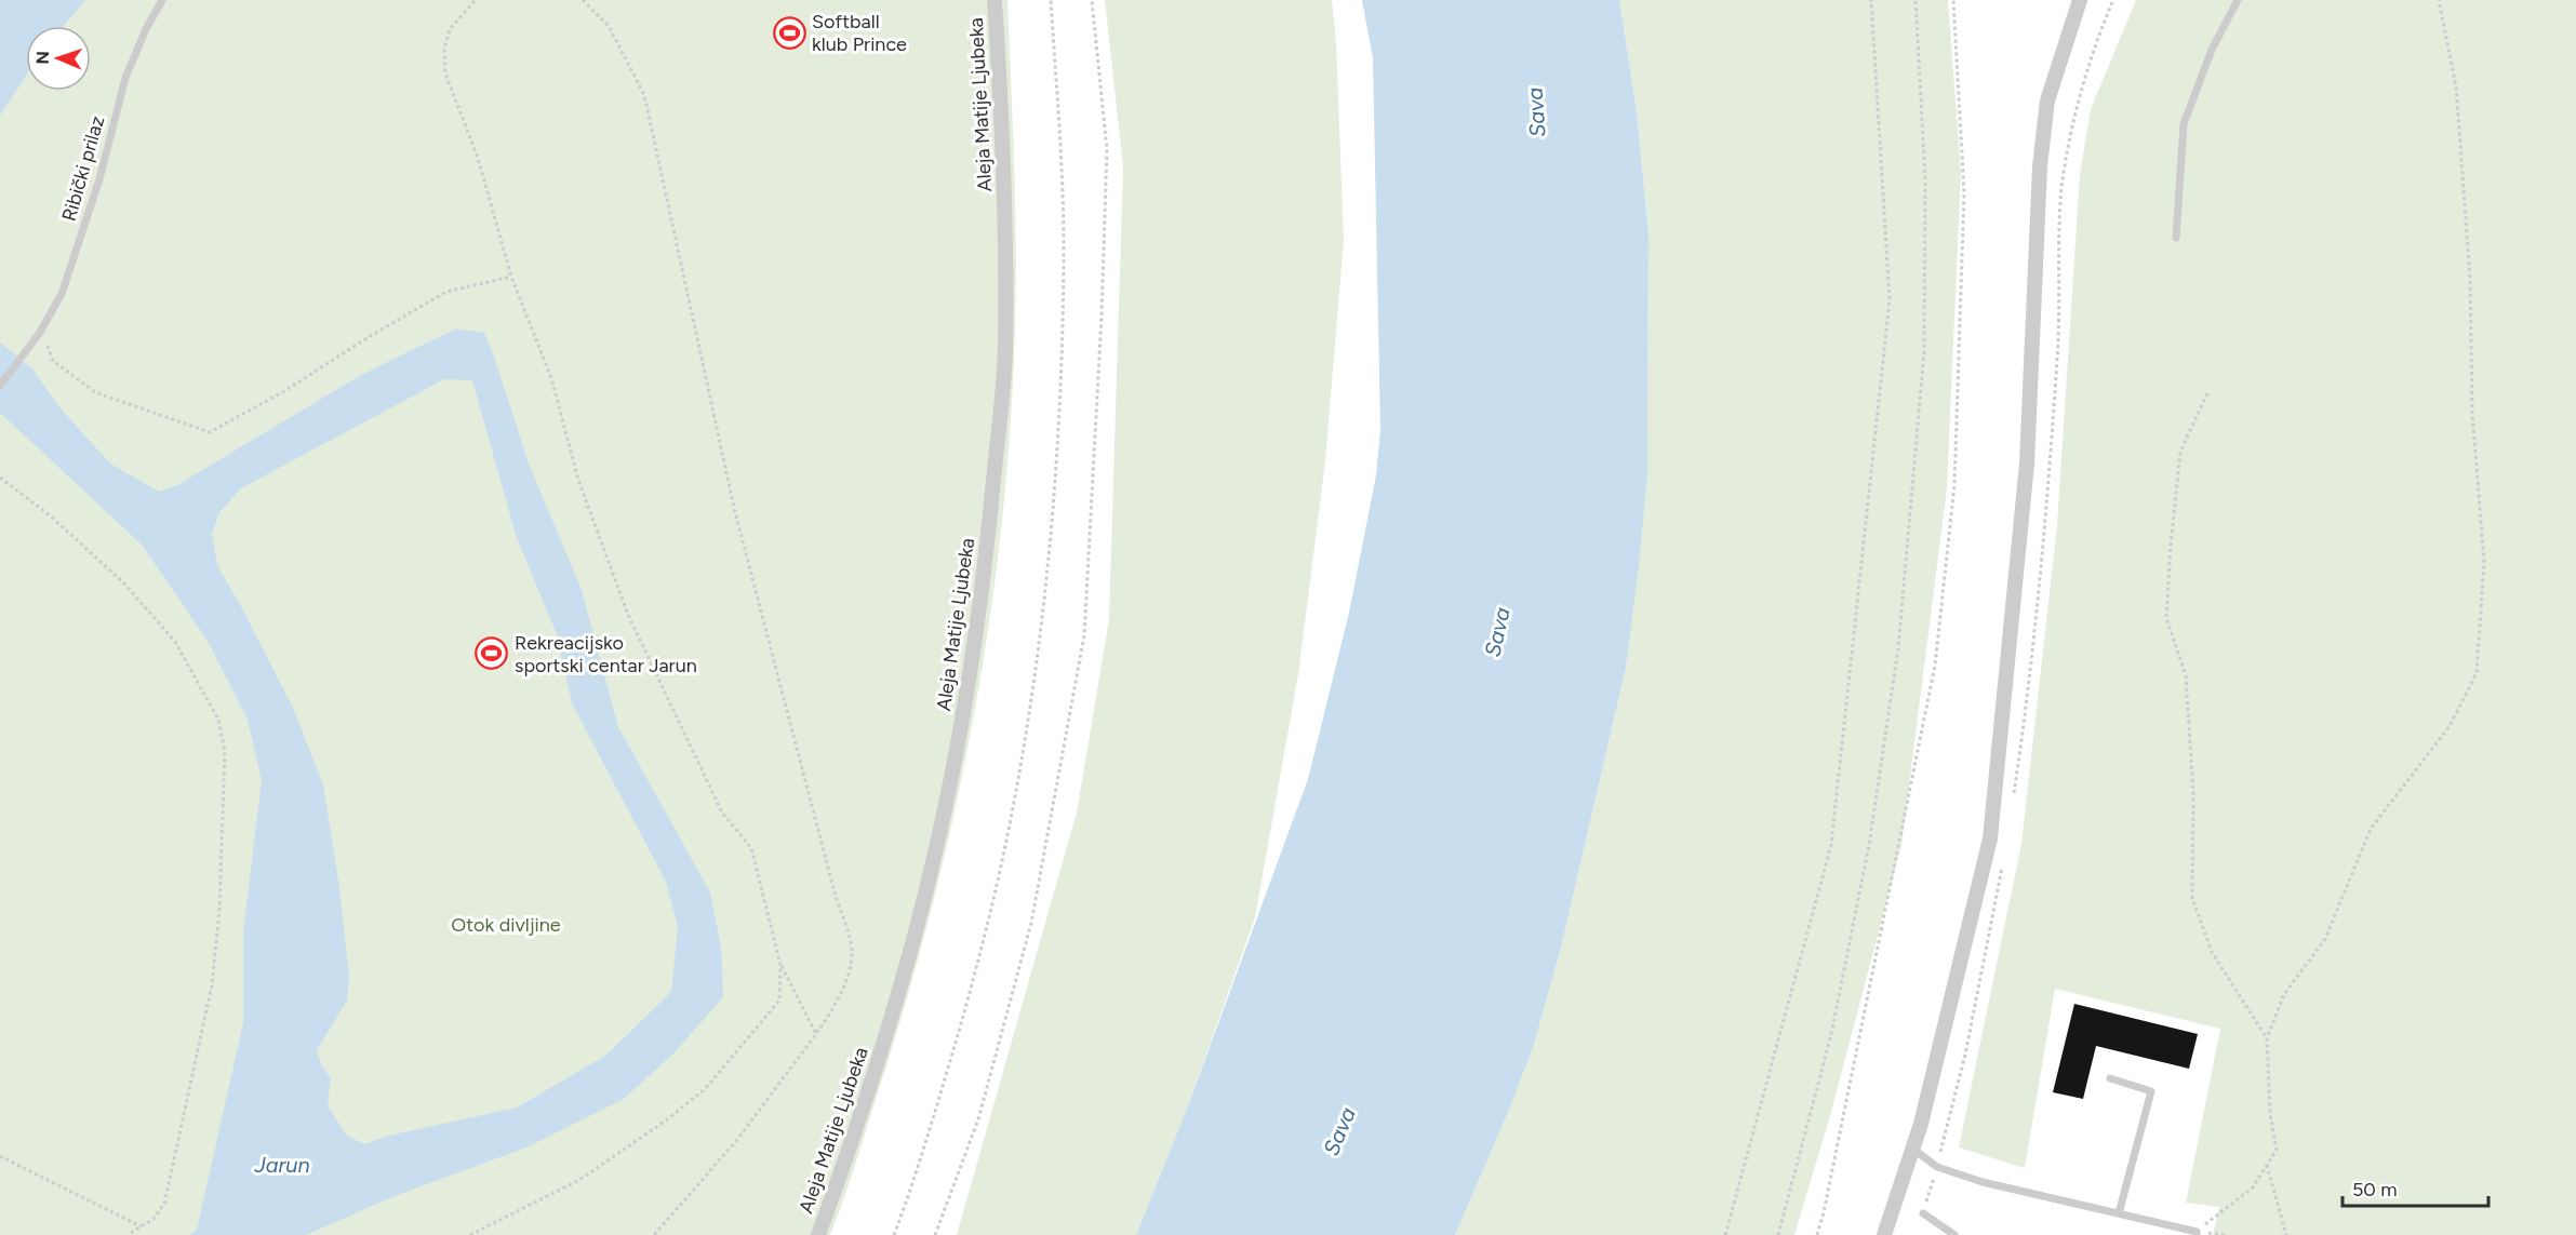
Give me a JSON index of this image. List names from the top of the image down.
{
  "streets": {
    "street": ["Aleja Matije Ljubeka"],
    "lane": ["Ribički prilaz"]
  },
  "water": ["Sava", "Jarun"],
  "parks": ["Otok divljine"],
  "places": {
    "sports": ["Softball klub Prince", "Rekreacijsko sportski centar Jarun"]
  },
  "scale_bar": "50 m",
  "north": "left"
}
